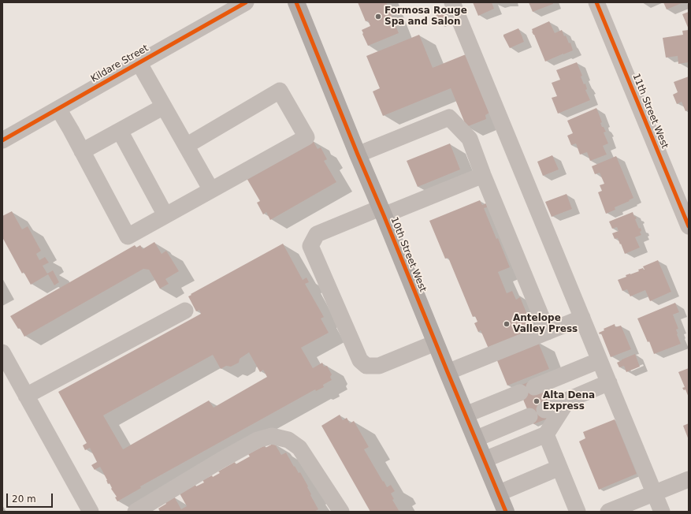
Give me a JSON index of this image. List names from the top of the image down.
{
  "streets": {
    "main road": ["10th Street West"],
    "street": ["Kildare Street", "11th Street West"]
  },
  "places": ["Formosa Rouge Spa and Salon", "Antelope Valley Press", "Alta Dena Express"],
  "scale_bar": "20 m"
}
